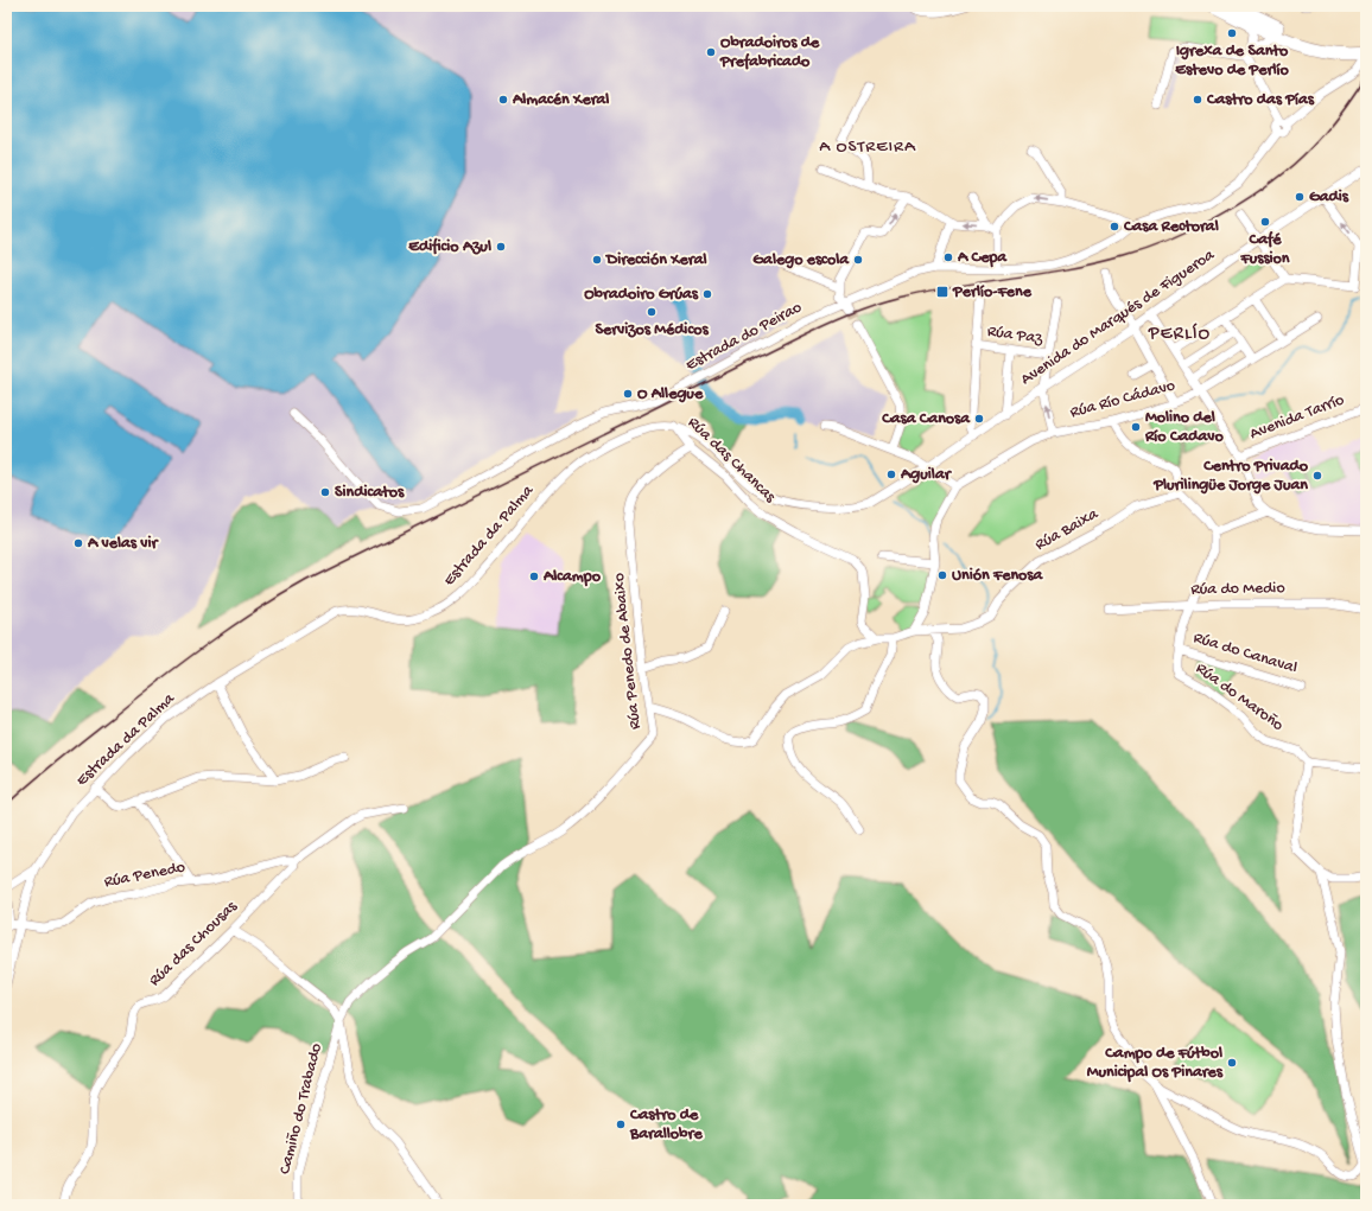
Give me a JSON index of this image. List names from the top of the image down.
{
  "streets": {
    "street": [
      "Avenida do Marqués de Figueroa",
      "Rúa Paz",
      "Estrada do Peirao",
      "Rúa Río Cádavo",
      "Avenida Tarrío",
      "Rúa das Chancas",
      "Rúa Baixa",
      "Estrada da Palma",
      "Rúa do Medio",
      "Rúa Penedo de Abaixo",
      "Rúa do Canaval",
      "Rúa do Maroño",
      "Rúa Penedo",
      "Rúa das Chousas",
      "Camiño do Trabado"
    ]
  },
  "crossings": [
    ["Avenida do Marqués de Figueroa", "Estrada da Palma"],
    ["Rúa das Chancas", "Estrada da Palma"],
    ["Rúa das Chancas", "Rúa Penedo de Abaixo"],
    ["Estrada da Palma", "Rúa Penedo"],
    ["Rúa do Medio", "Rúa do Maroño"],
    ["Rúa Penedo de Abaixo", "Camiño do Trabado"],
    ["Rúa do Canaval", "Rúa do Maroño"],
    ["Rúa Penedo", "Rúa das Chousas"]
  ],
  "districts": ["A OSTREIRA", "PERLÍO"],
  "places": {
    "other": [
      "Igrexa de Santo Estevo de Perlío",
      "Obradoiros de Prefabricado",
      "Almacén Xeral",
      "Castro das Pías",
      "Gadis",
      "Café Fussion",
      "Casa Rectoral",
      "Edificio Azul",
      "A Cepa",
      "Dirección Xeral",
      "Galego escola",
      "Obradoiro Grúas",
      "Servizos Médicos",
      "O Allegue",
      "Casa Canosa",
      "Molino del Río Cadavo",
      "Aguilar",
      "Centro Privado Plurilingüe Jorge Juan",
      "Sindicatos",
      "A velas vir",
      "Unión Fenosa",
      "Alcampo",
      "Campo de Fútbol Municipal Os Pinares",
      "Castro de Barallobre"
    ],
    "transit": ["Perlío-Fene"]
  }
}
